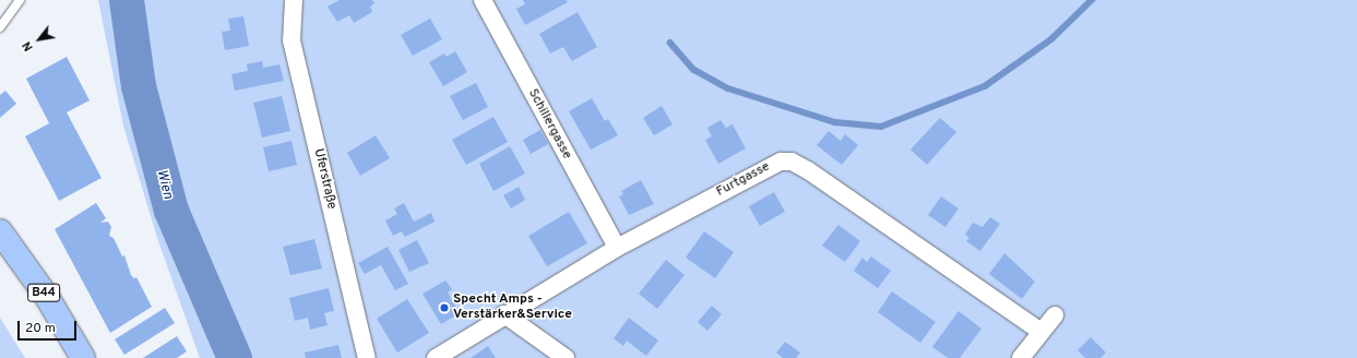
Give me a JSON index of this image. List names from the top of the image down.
{
  "streets": {
    "main road": ["B44"],
    "street": ["Schillergasse", "Uferstraße", "Furtgasse"]
  },
  "crossings": [
    ["Schillergasse", "Furtgasse"]
  ],
  "water": ["Wien"],
  "places": ["Specht Amps - Verstärker&Service"],
  "scale_bar": "20 m",
  "north": "bottom left"
}
